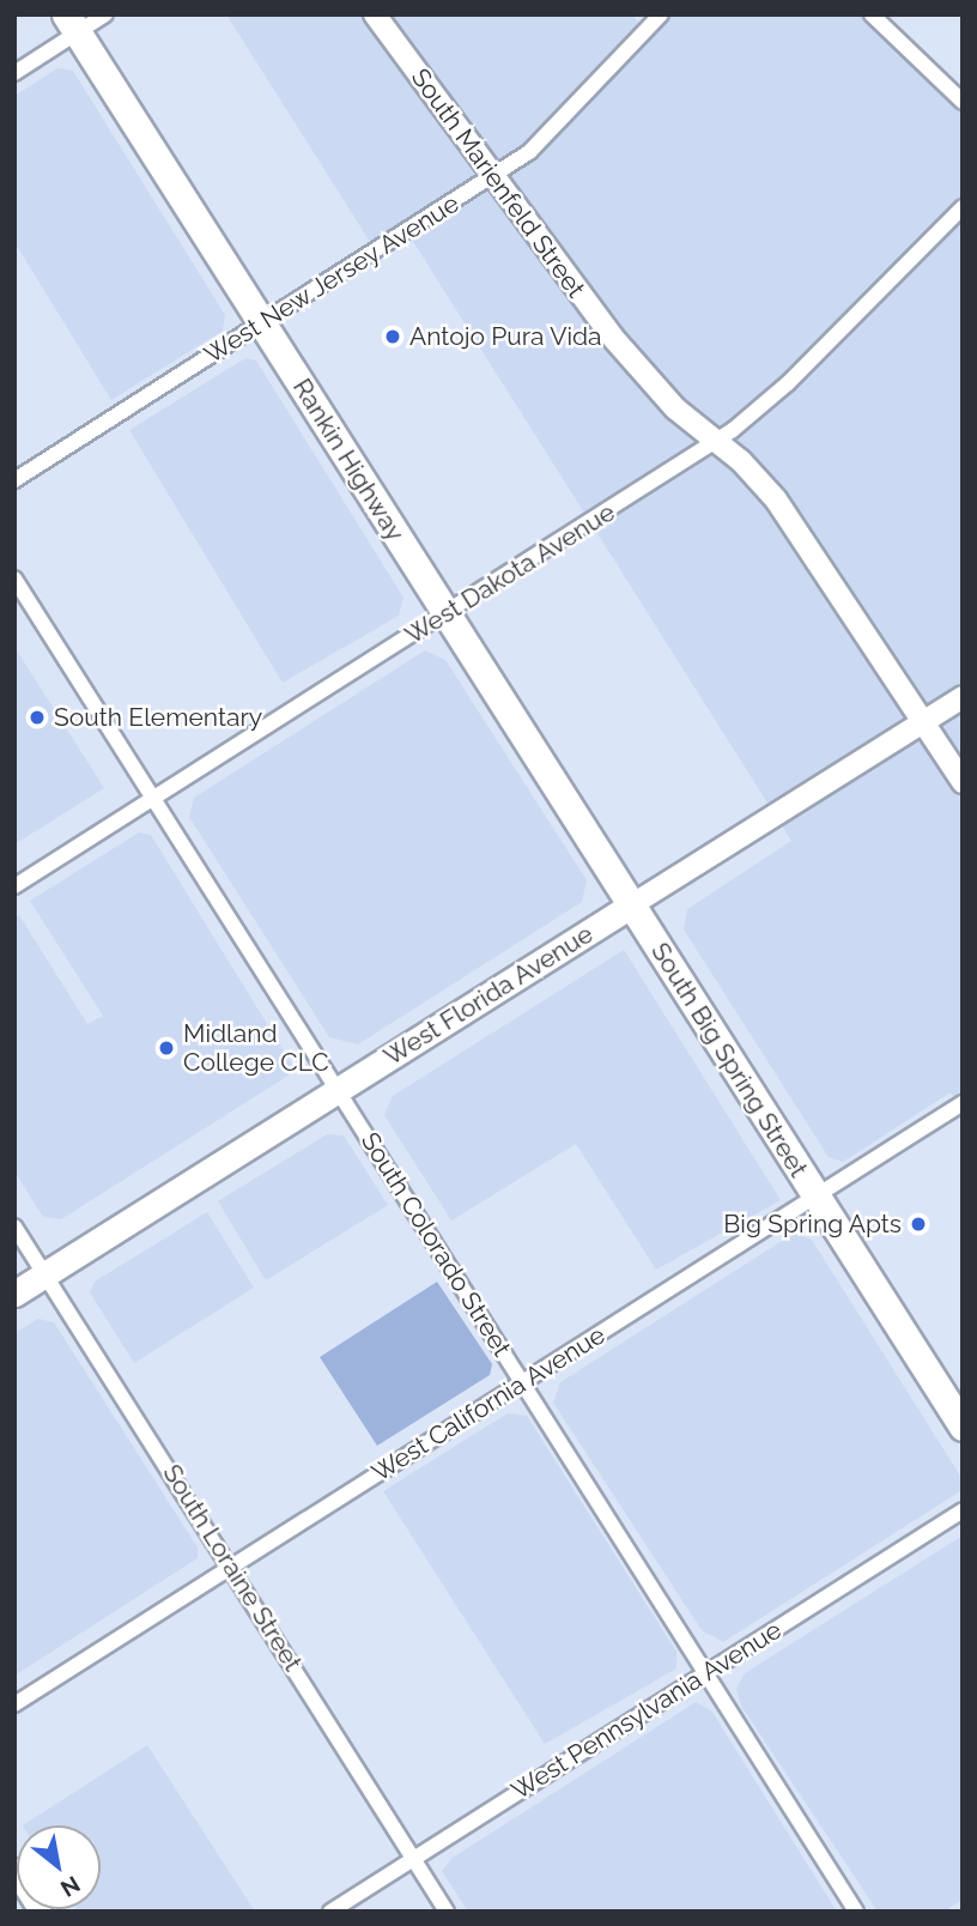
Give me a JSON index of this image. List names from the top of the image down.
{
  "streets": {
    "highway": ["Rankin Highway", "South Big Spring Street"],
    "main road": ["West Florida Avenue"],
    "street": [
      "South Marienfeld Street",
      "West New Jersey Avenue",
      "West Dakota Avenue",
      "South Colorado Street",
      "West California Avenue",
      "South Loraine Street",
      "West Pennsylvania Avenue"
    ]
  },
  "crossings": [
    ["South Marienfeld Street", "West New Jersey Avenue"],
    ["South Marienfeld Street", "West Dakota Avenue"],
    ["South Marienfeld Street", "West Florida Avenue"],
    ["West New Jersey Avenue", "Rankin Highway"],
    ["Rankin Highway", "West Dakota Avenue"],
    ["Rankin Highway", "West Florida Avenue"],
    ["Rankin Highway", "South Big Spring Street"],
    ["West Dakota Avenue", "South Colorado Street"],
    ["West Florida Avenue", "South Big Spring Street"],
    ["West Florida Avenue", "South Colorado Street"],
    ["West Florida Avenue", "South Loraine Street"],
    ["South Big Spring Street", "West California Avenue"],
    ["South Colorado Street", "West California Avenue"],
    ["South Colorado Street", "West Pennsylvania Avenue"],
    ["West California Avenue", "South Loraine Street"],
    ["South Loraine Street", "West Pennsylvania Avenue"]
  ],
  "places": [
    "Antojo Pura Vida",
    "South Elementary",
    "Midland College CLC",
    "Big Spring Apts"
  ],
  "north": "bottom right"
}
